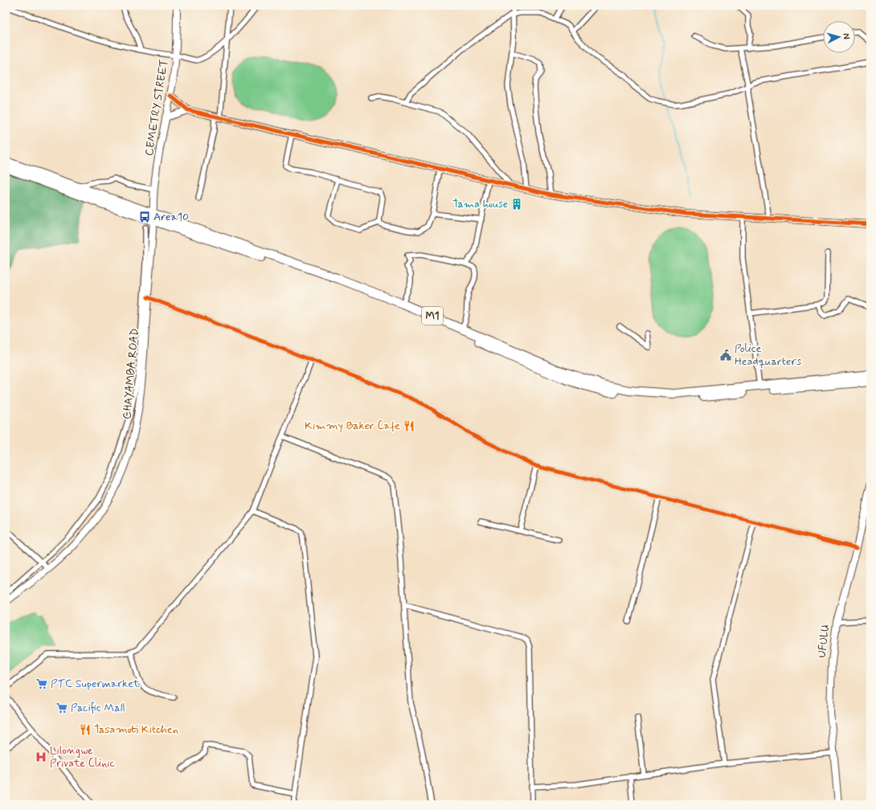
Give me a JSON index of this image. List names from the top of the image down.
{
  "streets": {
    "highway": ["M1"],
    "street": ["CEMETRY STREET", "CHAYAMBA ROAD", "UFULU"]
  },
  "crossings": [
    ["CEMETRY STREET", "M1"],
    ["CEMETRY STREET", "CHAYAMBA ROAD"],
    ["M1", "CHAYAMBA ROAD"]
  ],
  "places": {
    "building": ["Tama house"],
    "bus stop": ["Area10"],
    "public building": ["Police Headquarters"],
    "restaurant": ["Kimmy Baker Cafe", "Tasamoti Kitchen"],
    "supermarket": ["PTC Supermarket", "Pacific Mall"],
    "hospital": ["Lilongwe Private Clinic"]
  },
  "north": "right"
}
